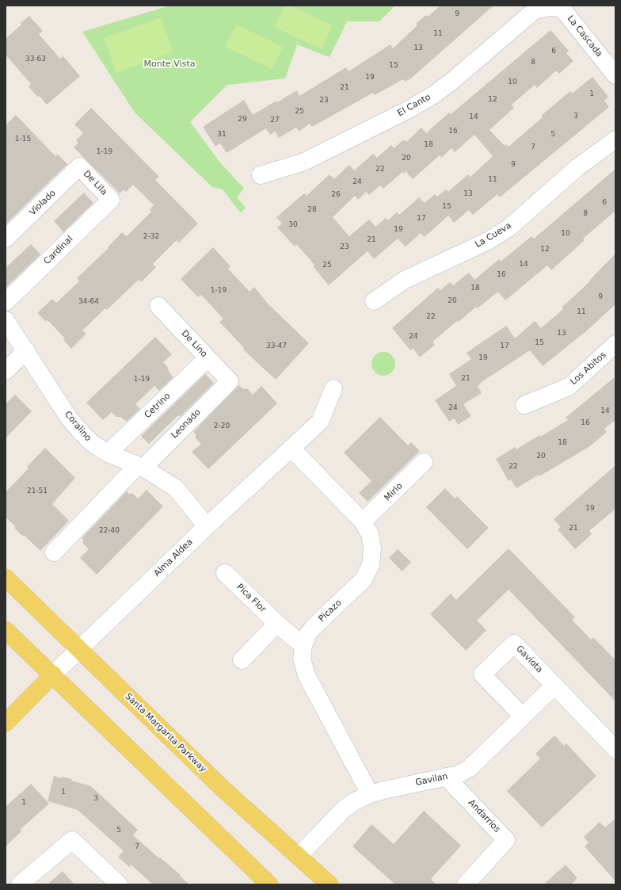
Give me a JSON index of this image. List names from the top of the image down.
{
  "streets": {
    "main road": ["Alma Aldea", "Santa Margarita Parkway"],
    "street": [
      "La Cascada",
      "El Canto",
      "De Lila",
      "Violado",
      "La Cueva",
      "Cardinal",
      "De Lino",
      "Los Abitos",
      "Cetrino",
      "Leonado",
      "Coralino",
      "Mirlo",
      "Pica Flor",
      "Picazo",
      "Gaviota",
      "Gavilan",
      "Andarrios"
    ]
  },
  "crossings": [
    ["La Cascada", "El Canto"],
    ["De Lila", "Violado"],
    ["De Lila", "Cardinal"],
    ["De Lino", "Cetrino"],
    ["De Lino", "Leonado"],
    ["Cetrino", "Coralino"],
    ["Leonado", "Coralino"],
    ["Coralino", "Alma Aldea"],
    ["Mirlo", "Picazo"],
    ["Alma Aldea", "Picazo"],
    ["Alma Aldea", "Santa Margarita Parkway"],
    ["Pica Flor", "Picazo"],
    ["Picazo", "Gavilan"],
    ["Gaviota", "Gavilan"],
    ["Santa Margarita Parkway", "Gavilan"],
    ["Gavilan", "Andarrios"]
  ],
  "parks": ["Monte Vista"],
  "house_numbers": [
    "9",
    "11",
    "13",
    "6",
    "33-63",
    "8",
    "15",
    "19",
    "10",
    "21",
    "1",
    "12",
    "23",
    "25",
    "3",
    "14",
    "29",
    "27",
    "16",
    "31",
    "5",
    "1-15",
    "18",
    "7",
    "1-19",
    "20",
    "9",
    "22",
    "11",
    "24",
    "13",
    "26",
    "6",
    "15",
    "28",
    "8",
    "17",
    "30",
    "19",
    "10",
    "2-32",
    "21",
    "23",
    "12",
    "14",
    "25",
    "16",
    "18",
    "1-19",
    "9",
    "20",
    "34-64",
    "11",
    "22",
    "13",
    "24",
    "15",
    "33-47",
    "17",
    "19",
    "21",
    "1-19",
    "24",
    "14",
    "16",
    "2-20",
    "18",
    "20",
    "22",
    "21-51",
    "19",
    "21",
    "22-40",
    "1",
    "3",
    "1",
    "5",
    "7"
  ]
}
